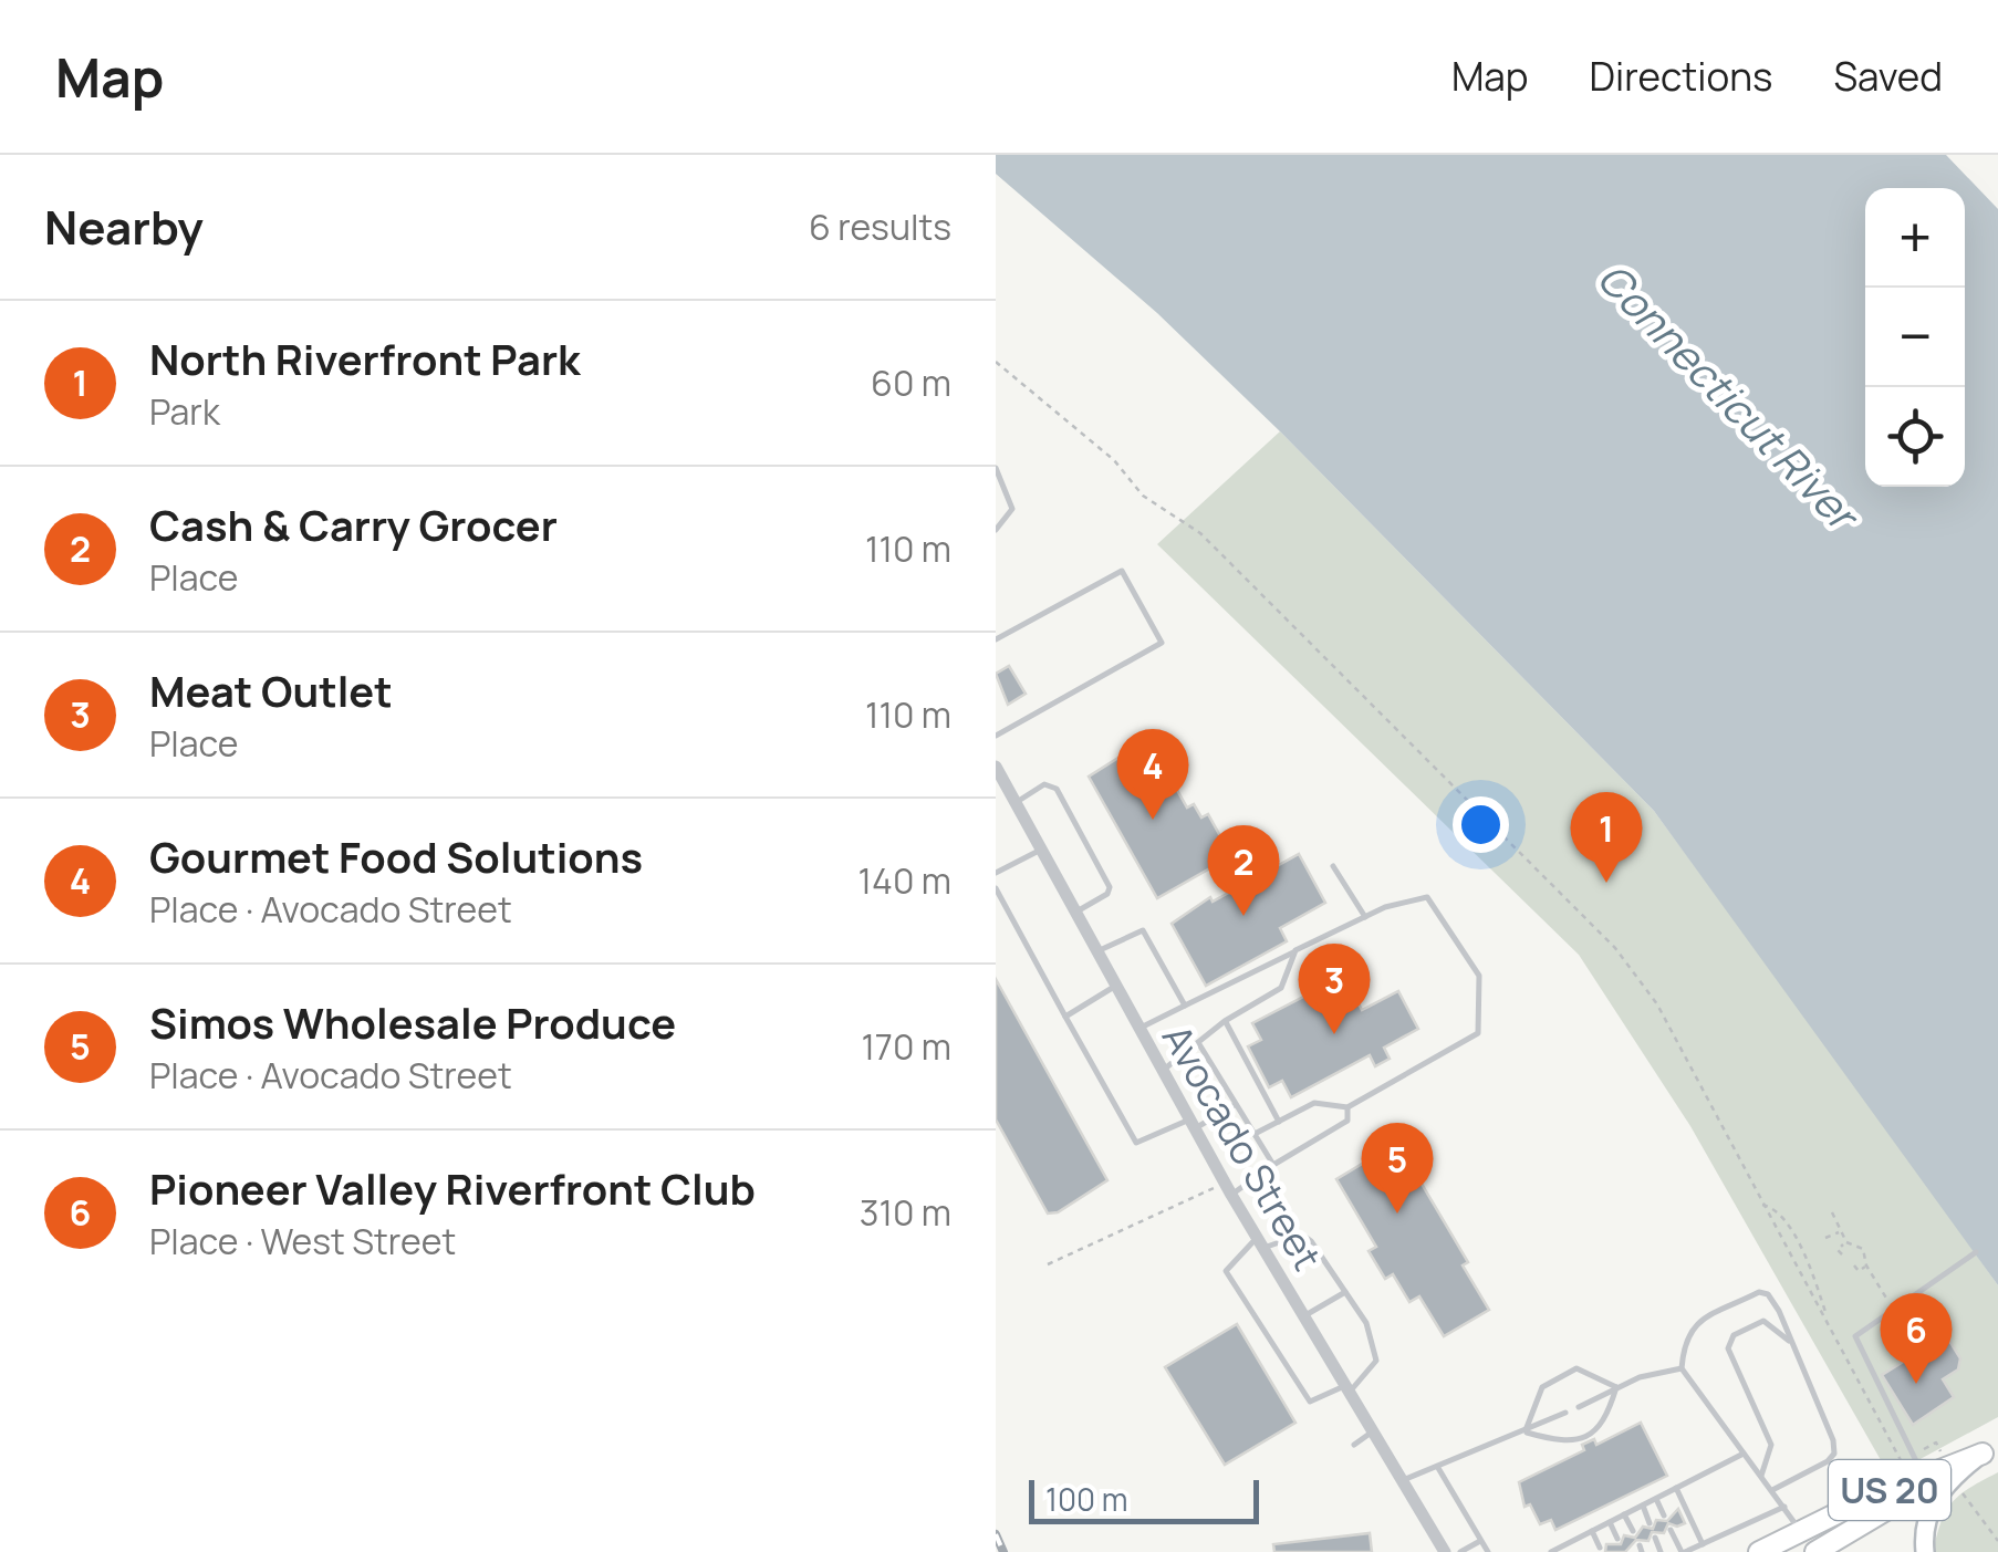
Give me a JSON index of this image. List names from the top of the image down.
{
  "streets": {
    "main road": ["US 20"],
    "street": ["Avocado Street"]
  },
  "water": ["Connecticut River"],
  "scale_bar": "100 m",
  "page": {
    "header": "Map",
    "nav": ["Map", "Directions", "Saved"],
    "heading": ["Nearby", "6 results"],
    "map_buttons": ["+", "−"],
    "list": [
      {
        "mark": "1",
        "name": "North Riverfront Park",
        "note": "Park",
        "value": "60 m"
      },
      {
        "mark": "2",
        "name": "Cash & Carry Grocer",
        "note": "Place",
        "value": "110 m"
      },
      {
        "mark": "3",
        "name": "Meat Outlet",
        "note": "Place",
        "value": "110 m"
      },
      {
        "mark": "4",
        "name": "Gourmet Food Solutions",
        "note": "Place · Avocado Street",
        "value": "140 m"
      },
      {
        "mark": "5",
        "name": "Simos Wholesale Produce",
        "note": "Place · Avocado Street",
        "value": "170 m"
      },
      {
        "mark": "6",
        "name": "Pioneer Valley Riverfront Club",
        "note": "Place · West Street",
        "value": "310 m"
      }
    ],
    "pins": [
      "4",
      "1",
      "2",
      "3",
      "5",
      "6"
    ],
    "scale": "100 m"
  }
}
